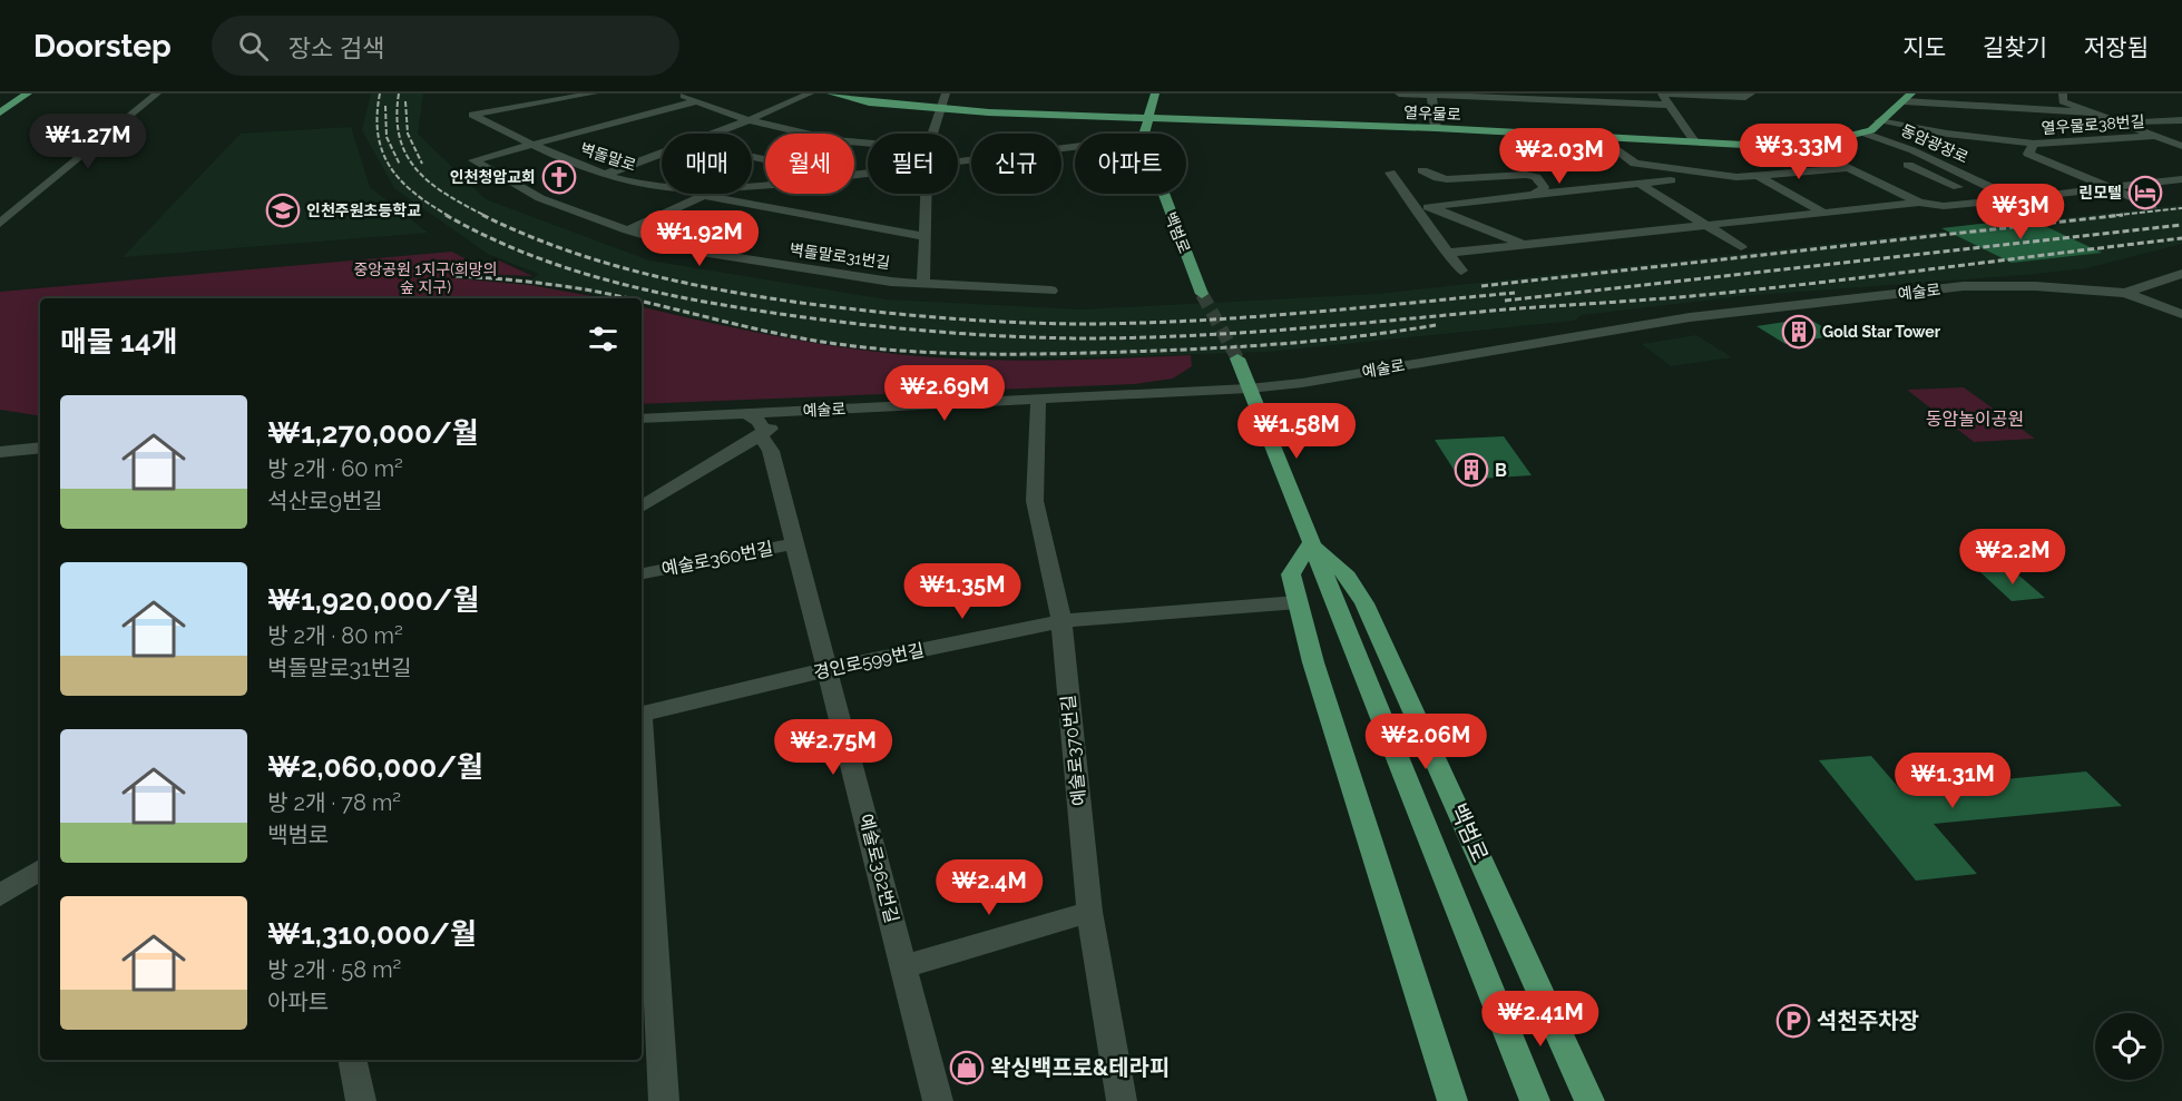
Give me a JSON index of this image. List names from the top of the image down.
{
  "streets": {
    "main road": ["열우물로", "백범로"],
    "street": [
      "열우물로38번길",
      "동암광장로",
      "벽돌말로",
      "벽돌말로31번길",
      "예술로",
      "예술로360번길",
      "경인로599번길",
      "예술로370번길",
      "예술로362번길"
    ]
  },
  "crossings": [
    ["열우물로", "열우물로38번길"],
    ["열우물로", "동암광장로"],
    ["벽돌말로", "벽돌말로31번길"],
    ["백범로", "예술로"],
    ["예술로", "예술로370번길"],
    ["예술로", "예술로362번길"],
    ["예술로360번길", "예술로362번길"],
    ["경인로599번길", "예술로370번길"],
    ["경인로599번길", "예술로362번길"]
  ],
  "parks": ["중앙공원 1지구(희망의 숲 지구)", "동암놀이공원"],
  "places": {
    "church": ["인천청암교회"],
    "hotel": ["린모텔"],
    "school or university": ["인천주원초등학교"],
    "building": ["Gold Star Tower", "B"],
    "parking": ["석천주차장"],
    "shop": ["왁싱백프로&테라피"]
  },
  "page": {
    "header": "Doorstep",
    "search": "장소 검색",
    "nav": ["지도", "길찾기", "저장됨"],
    "price": [
      "₩1.27M",
      "₩3.33M",
      "₩2.03M",
      "₩3M",
      "₩1.92M",
      "₩2.69M",
      "₩1.58M",
      "₩2.2M",
      "₩1.35M",
      "₩2.06M",
      "₩2.75M",
      "₩1.31M",
      "₩2.4M",
      "₩2.41M"
    ],
    "chip": [
      "매매",
      "월세",
      "필터",
      "신규",
      "아파트"
    ],
    "heading": "매물 14개",
    "list": [
      {
        "name": "₩1,270,000/월",
        "note": "방 2개 · 60 m² · 석산로9번길"
      },
      {
        "name": "₩1,920,000/월",
        "note": "방 2개 · 80 m² · 벽돌말로31번길"
      },
      {
        "name": "₩2,060,000/월",
        "note": "방 2개 · 78 m² · 백범로"
      },
      {
        "name": "₩1,310,000/월",
        "note": "방 2개 · 58 m² · 아파트"
      }
    ]
  }
}
